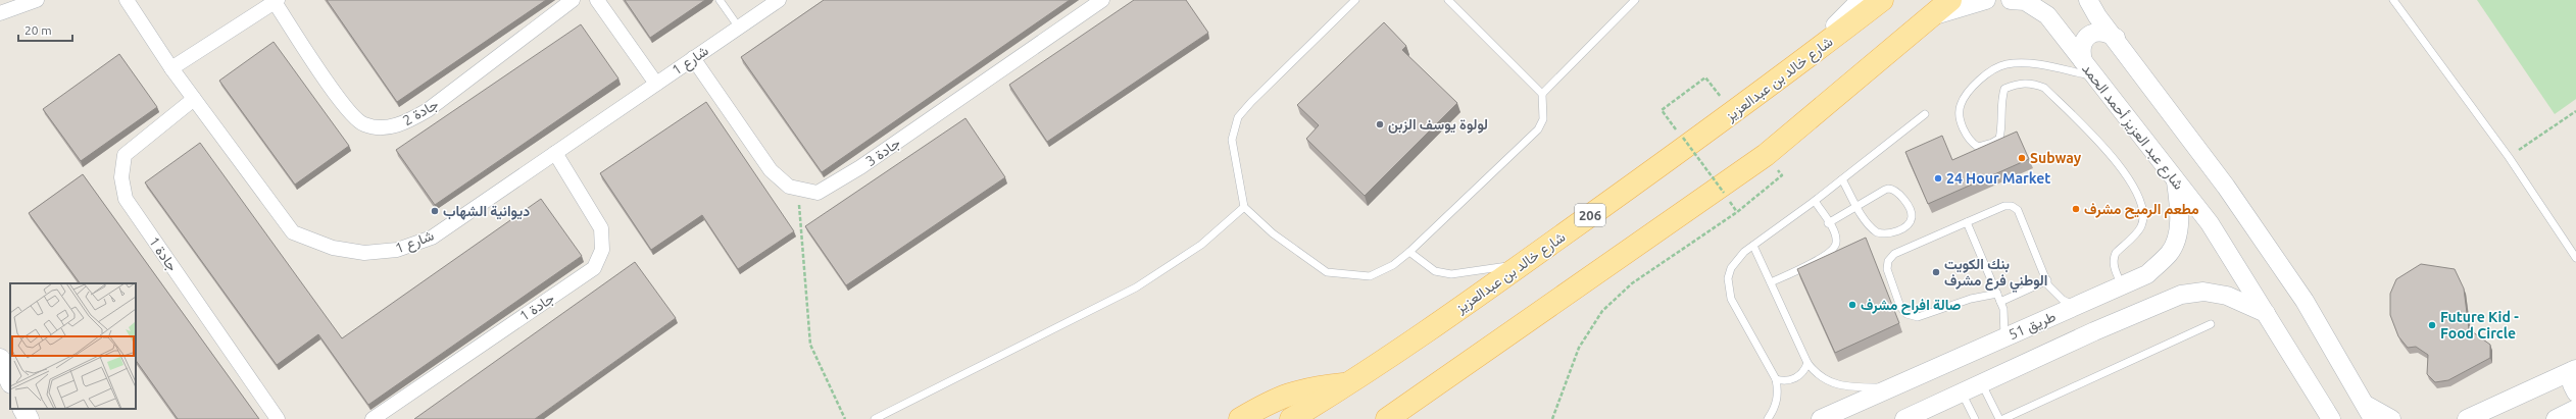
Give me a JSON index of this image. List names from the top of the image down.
{
  "streets": {
    "main road": ["شارع خالد بن عبدالعزيز", "206"],
    "street": [
      "شارع 1",
      "جادة 2",
      "شارع عبد العزيز أحمد الحمد",
      "جادة 3",
      "جادة 1",
      "طريق 51"
    ]
  },
  "crossings": [
    ["شارع 1", "جادة 2"],
    ["شارع 1", "جادة 3"],
    ["شارع 1", "جادة 1"],
    ["شارع عبد العزيز أحمد الحمد", "طريق 51"]
  ],
  "places": [
    "لولوة يوسف الزبن",
    "Subway",
    "24 Hour Market",
    "مطعم الرميح مشرف",
    "ديوانية الشهاب",
    "بنك الكويت الوطني فرع مشرف",
    "صالة افراح مشرف",
    "Future Kid - Food Circle"
  ],
  "scale_bar": "20 m"
}
